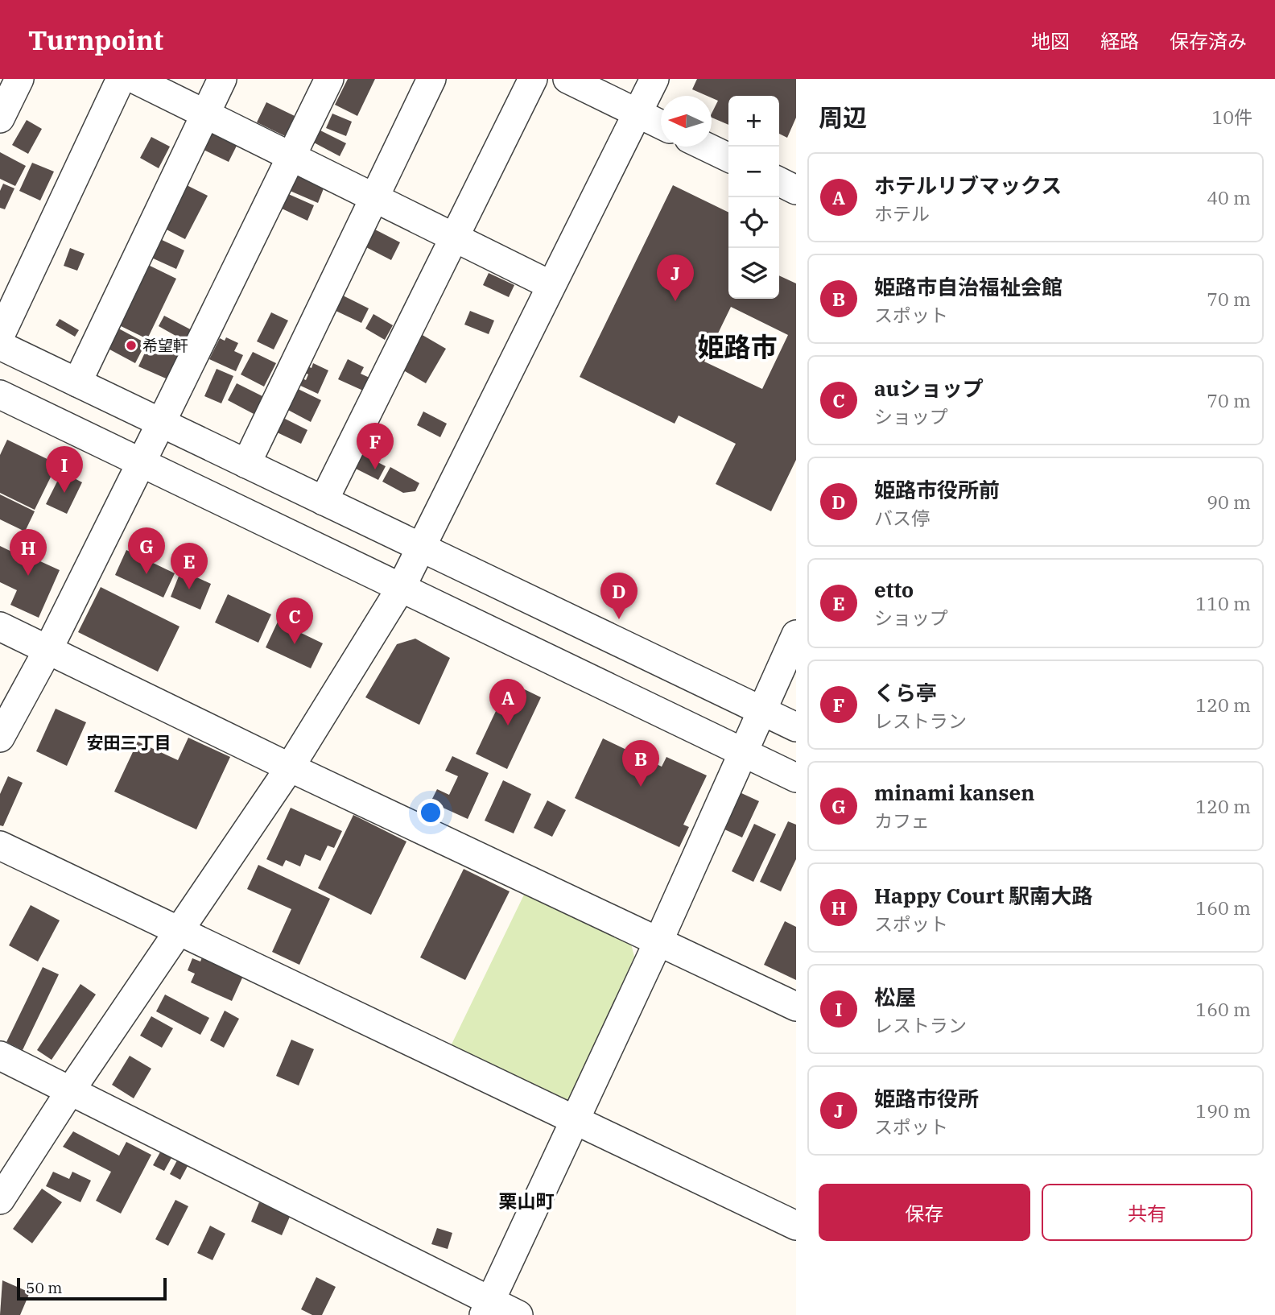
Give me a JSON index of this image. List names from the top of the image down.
{
  "districts": ["姫路市", "安田三丁目", "栗山町"],
  "places": ["希望軒"],
  "scale_bar": "50 m",
  "north": "left",
  "page": {
    "header": "Turnpoint",
    "nav": ["地図", "経路", "保存済み"],
    "heading": ["周辺", "10件"],
    "map_buttons": ["+", "−"],
    "list": [
      {
        "mark": "A",
        "name": "ホテルリブマックス",
        "note": "ホテル",
        "value": "40 m"
      },
      {
        "mark": "B",
        "name": "姫路市自治福祉会館",
        "note": "スポット",
        "value": "70 m"
      },
      {
        "mark": "C",
        "name": "auショップ",
        "note": "ショップ",
        "value": "70 m"
      },
      {
        "mark": "D",
        "name": "姫路市役所前",
        "note": "バス停",
        "value": "90 m"
      },
      {
        "mark": "E",
        "name": "etto",
        "note": "ショップ",
        "value": "110 m"
      },
      {
        "mark": "F",
        "name": "くら亭",
        "note": "レストラン",
        "value": "120 m"
      },
      {
        "mark": "G",
        "name": "minami kansen",
        "note": "カフェ",
        "value": "120 m"
      },
      {
        "mark": "H",
        "name": "Happy Court 駅南大路",
        "note": "スポット",
        "value": "160 m"
      },
      {
        "mark": "I",
        "name": "松屋",
        "note": "レストラン",
        "value": "160 m"
      },
      {
        "mark": "J",
        "name": "姫路市役所",
        "note": "スポット",
        "value": "190 m"
      }
    ],
    "pins": [
      "J",
      "F",
      "I",
      "G",
      "H",
      "E",
      "D",
      "C",
      "A",
      "B"
    ],
    "buttons": ["保存", "共有"],
    "scale": "50 m"
  }
}
